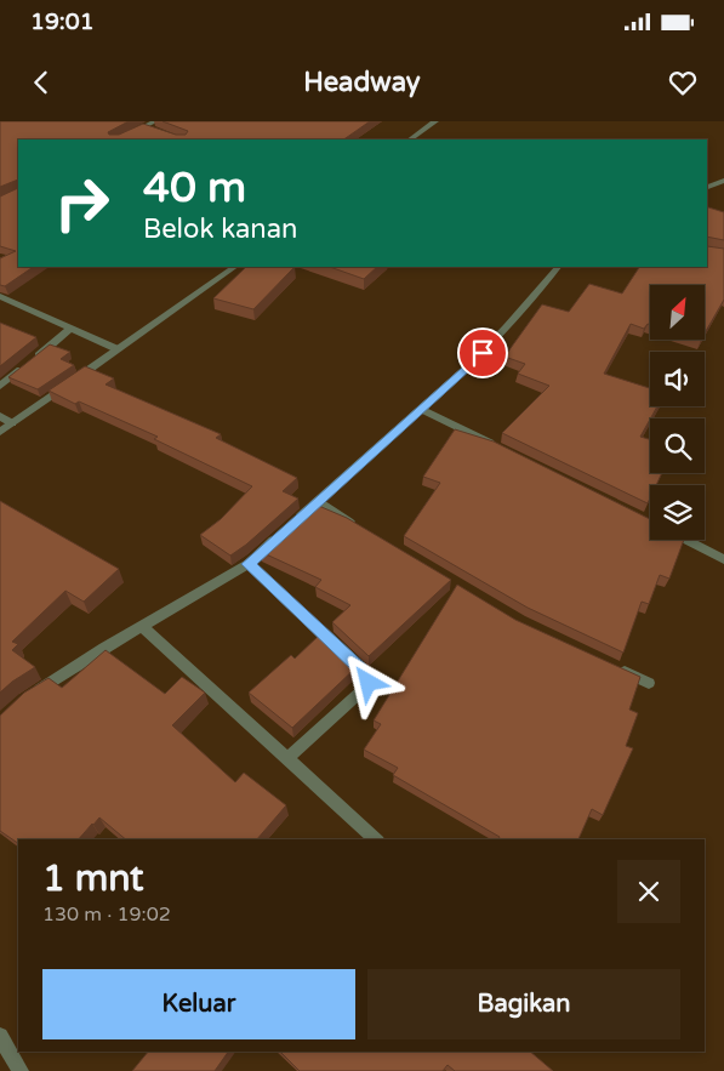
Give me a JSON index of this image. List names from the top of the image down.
{
  "north": "top right",
  "page": {
    "status": "19:01",
    "header": "Headway",
    "turn": ["40 m", "Belok kanan"],
    "heading": ["1 mnt", "130 m · 19:02"],
    "buttons": ["Keluar", "Bagikan"]
  }
}
